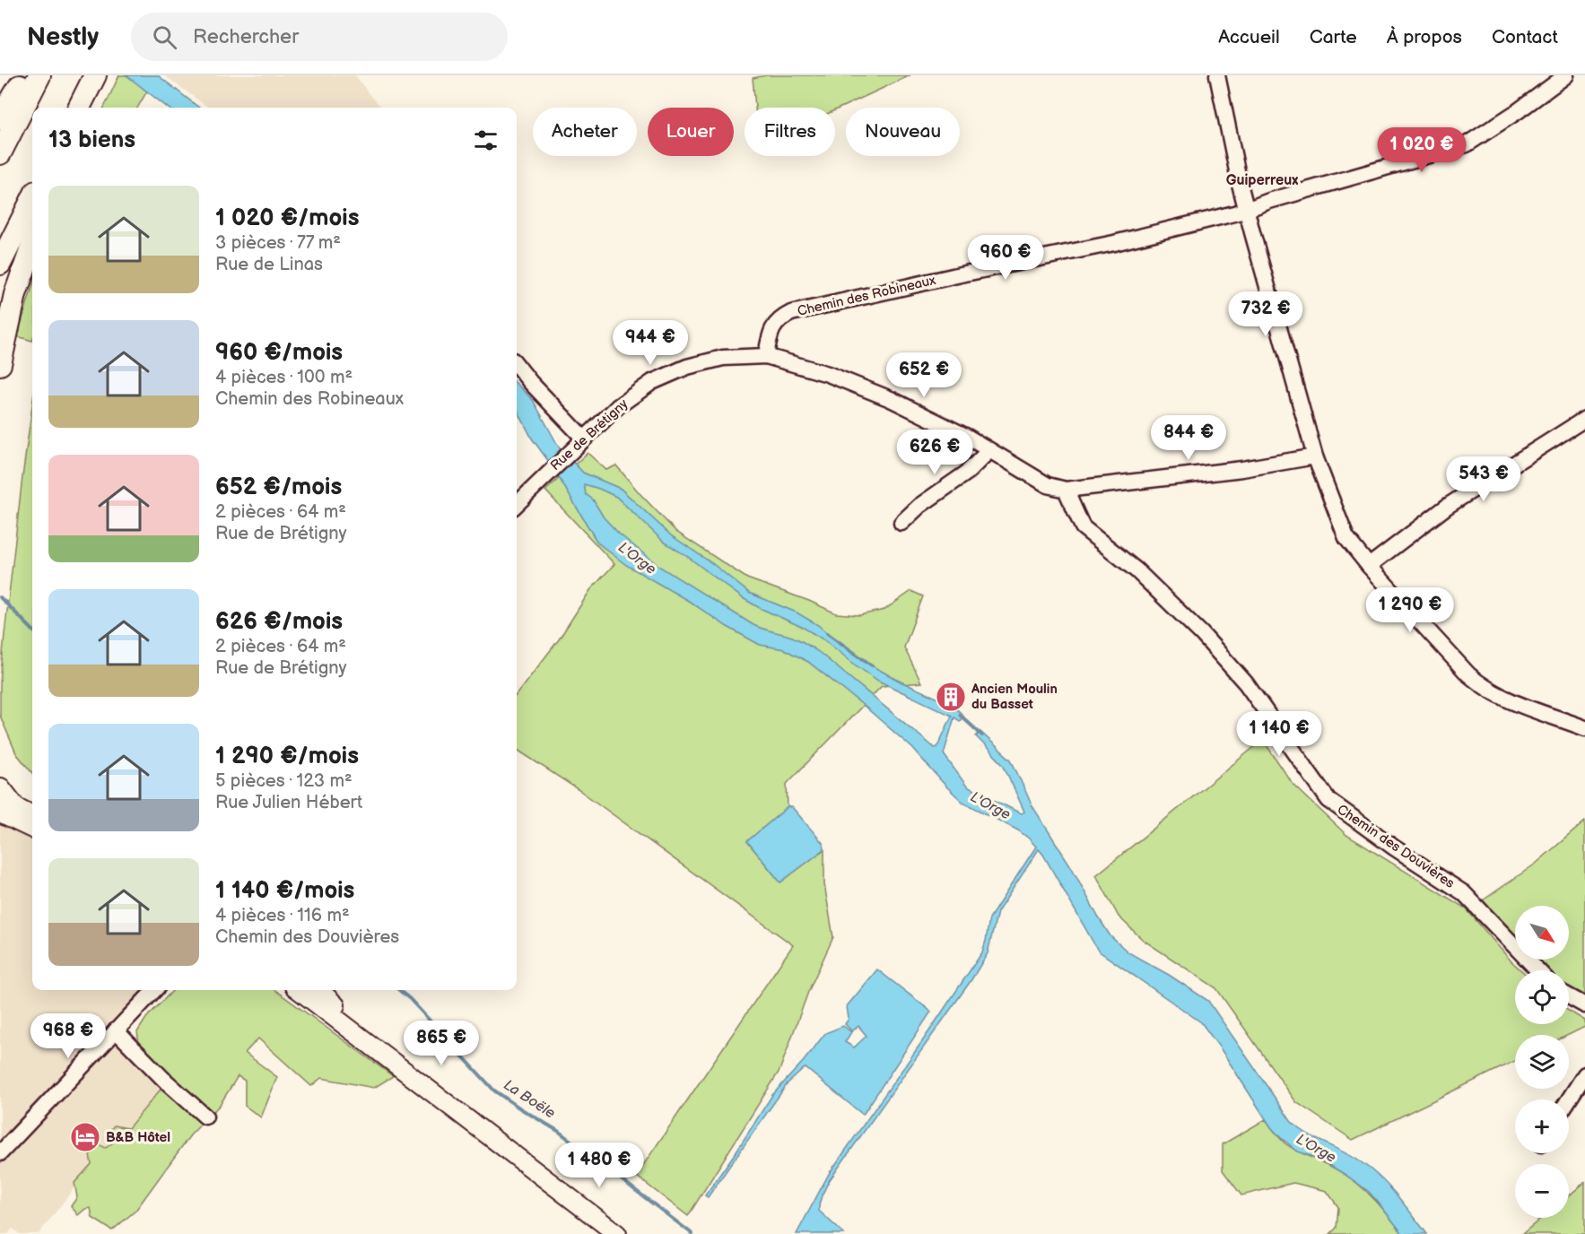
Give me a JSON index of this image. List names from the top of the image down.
{
  "streets": {
    "street": ["Chemin des Robineaux", "Rue de Brétigny", "Chemin des Douvières"]
  },
  "crossings": [
    ["Chemin des Robineaux", "Rue de Brétigny"],
    ["Rue de Brétigny", "Chemin des Douvières"]
  ],
  "districts": ["Guiperreux"],
  "water": ["L'Orge", "La Boële"],
  "places": {
    "building": ["Ancien Moulin du Basset"],
    "hotel": ["B&B Hôtel"]
  },
  "north": "bottom right",
  "page": {
    "header": "Nestly",
    "search": "Rechercher",
    "nav": [
      "Accueil",
      "Carte",
      "À propos",
      "Contact"
    ],
    "chip": [
      "Acheter",
      "Louer",
      "Filtres",
      "Nouveau"
    ],
    "heading": "13 biens",
    "price": [
      "1 020 €",
      "960 €",
      "732 €",
      "944 €",
      "652 €",
      "844 €",
      "626 €",
      "543 €",
      "1 290 €",
      "1 140 €",
      "968 €",
      "865 €",
      "1 480 €"
    ],
    "list": [
      {
        "name": "1 020 €/mois",
        "note": "3 pièces · 77 m² · Rue de Linas"
      },
      {
        "name": "960 €/mois",
        "note": "4 pièces · 100 m² · Chemin des Robineaux"
      },
      {
        "name": "652 €/mois",
        "note": "2 pièces · 64 m² · Rue de Brétigny"
      },
      {
        "name": "626 €/mois",
        "note": "2 pièces · 64 m² · Rue de Brétigny"
      },
      {
        "name": "1 290 €/mois",
        "note": "5 pièces · 123 m² · Rue Julien Hébert"
      },
      {
        "name": "1 140 €/mois",
        "note": "4 pièces · 116 m² · Chemin des Douvières"
      }
    ],
    "map_buttons": ["+", "−"]
  }
}
